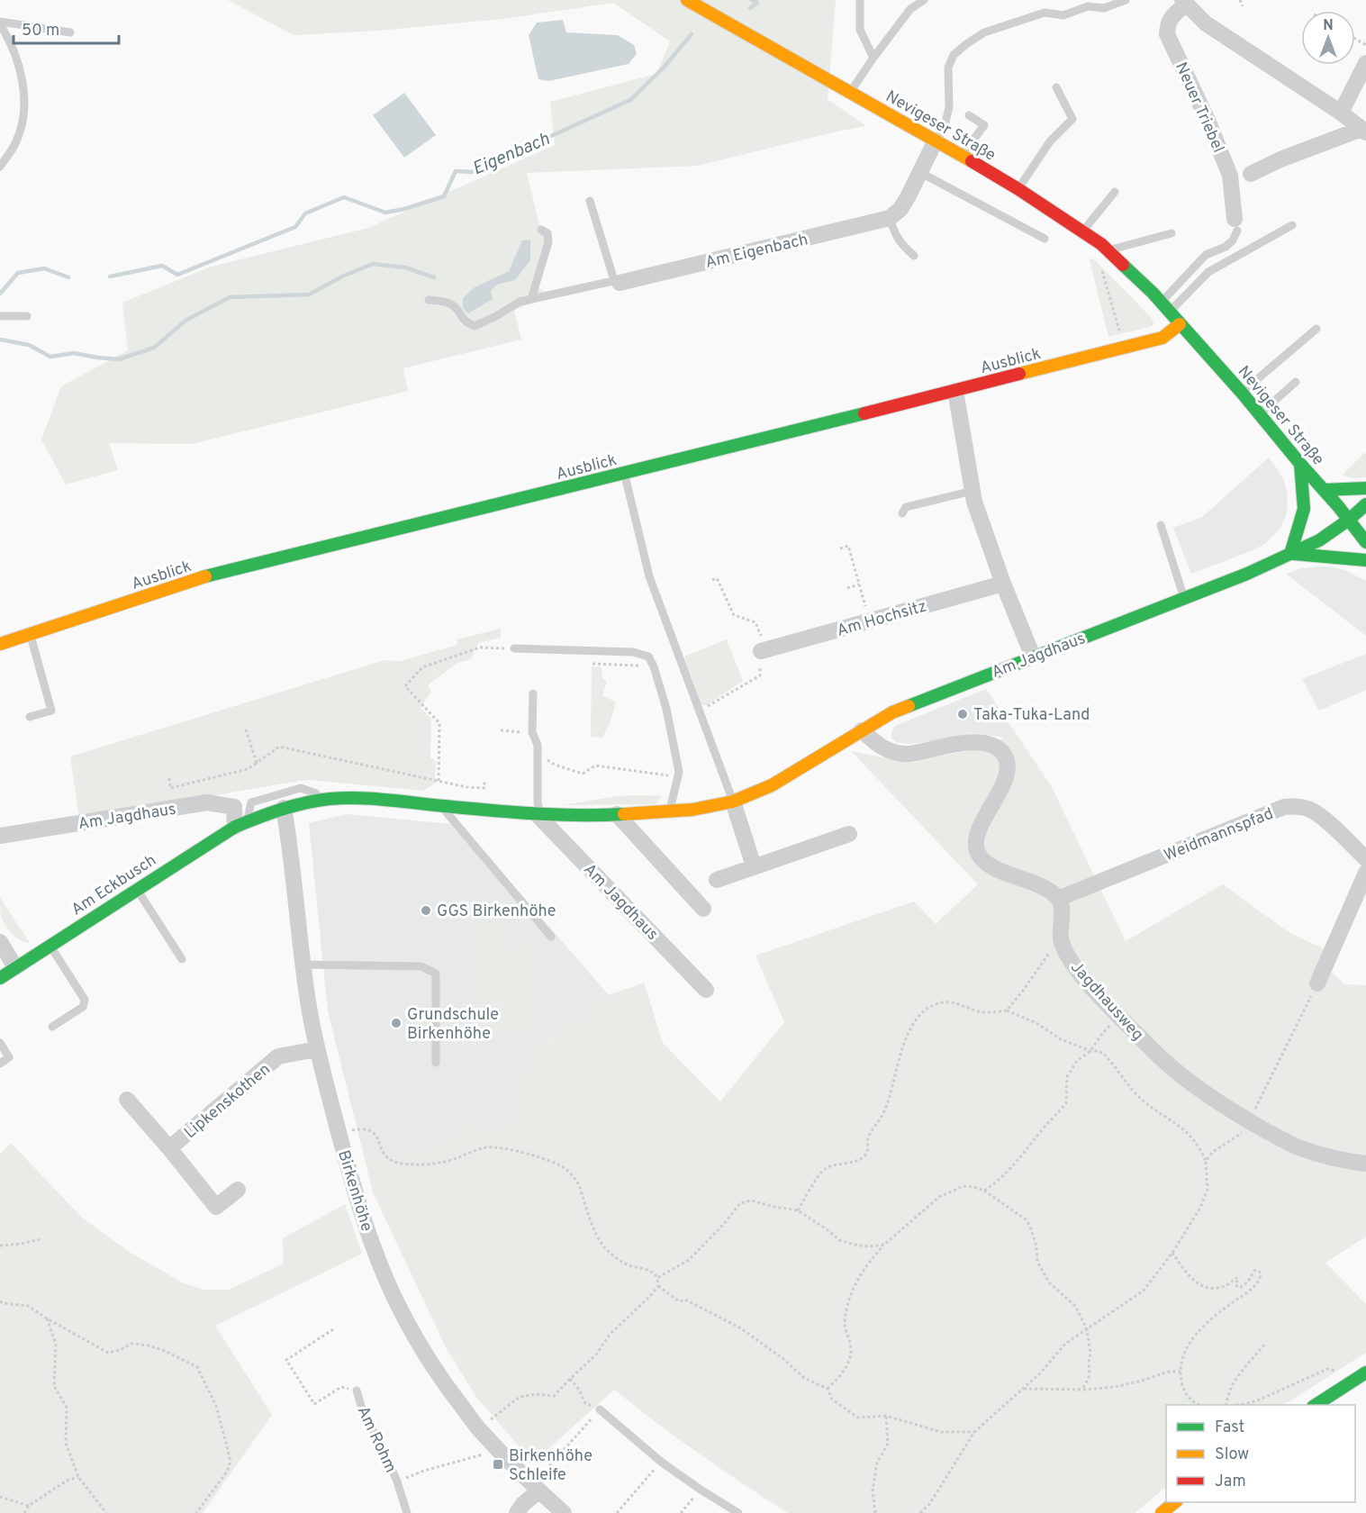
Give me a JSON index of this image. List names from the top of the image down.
{
  "streets": {
    "street": [
      "Neuer Triebel",
      "Nevigeser Straße",
      "Am Eigenbach",
      "Ausblick",
      "Am Hochsitz",
      "Am Jagdhaus",
      "Weidmannspfad",
      "Am Eckbusch",
      "Jagdhausweg",
      "Lipkenskothen",
      "Birkenhöhe"
    ],
    "lane": ["Am Rohm"]
  },
  "crossings": [
    ["Nevigeser Straße", "Ausblick"],
    ["Nevigeser Straße", "Am Jagdhaus"],
    ["Am Jagdhaus", "Am Eckbusch"],
    ["Am Jagdhaus", "Birkenhöhe"],
    ["Weidmannspfad", "Jagdhausweg"],
    ["Lipkenskothen", "Birkenhöhe"]
  ],
  "water": ["Eigenbach"],
  "places": {
    "other": ["Taka-Tuka-Land", "GGS Birkenhöhe", "Grundschule Birkenhöhe"],
    "transit": ["Birkenhöhe Schleife"]
  },
  "legend": ["Fast", "Slow", "Jam"],
  "scale_bar": "50 m",
  "north": "top"
}
